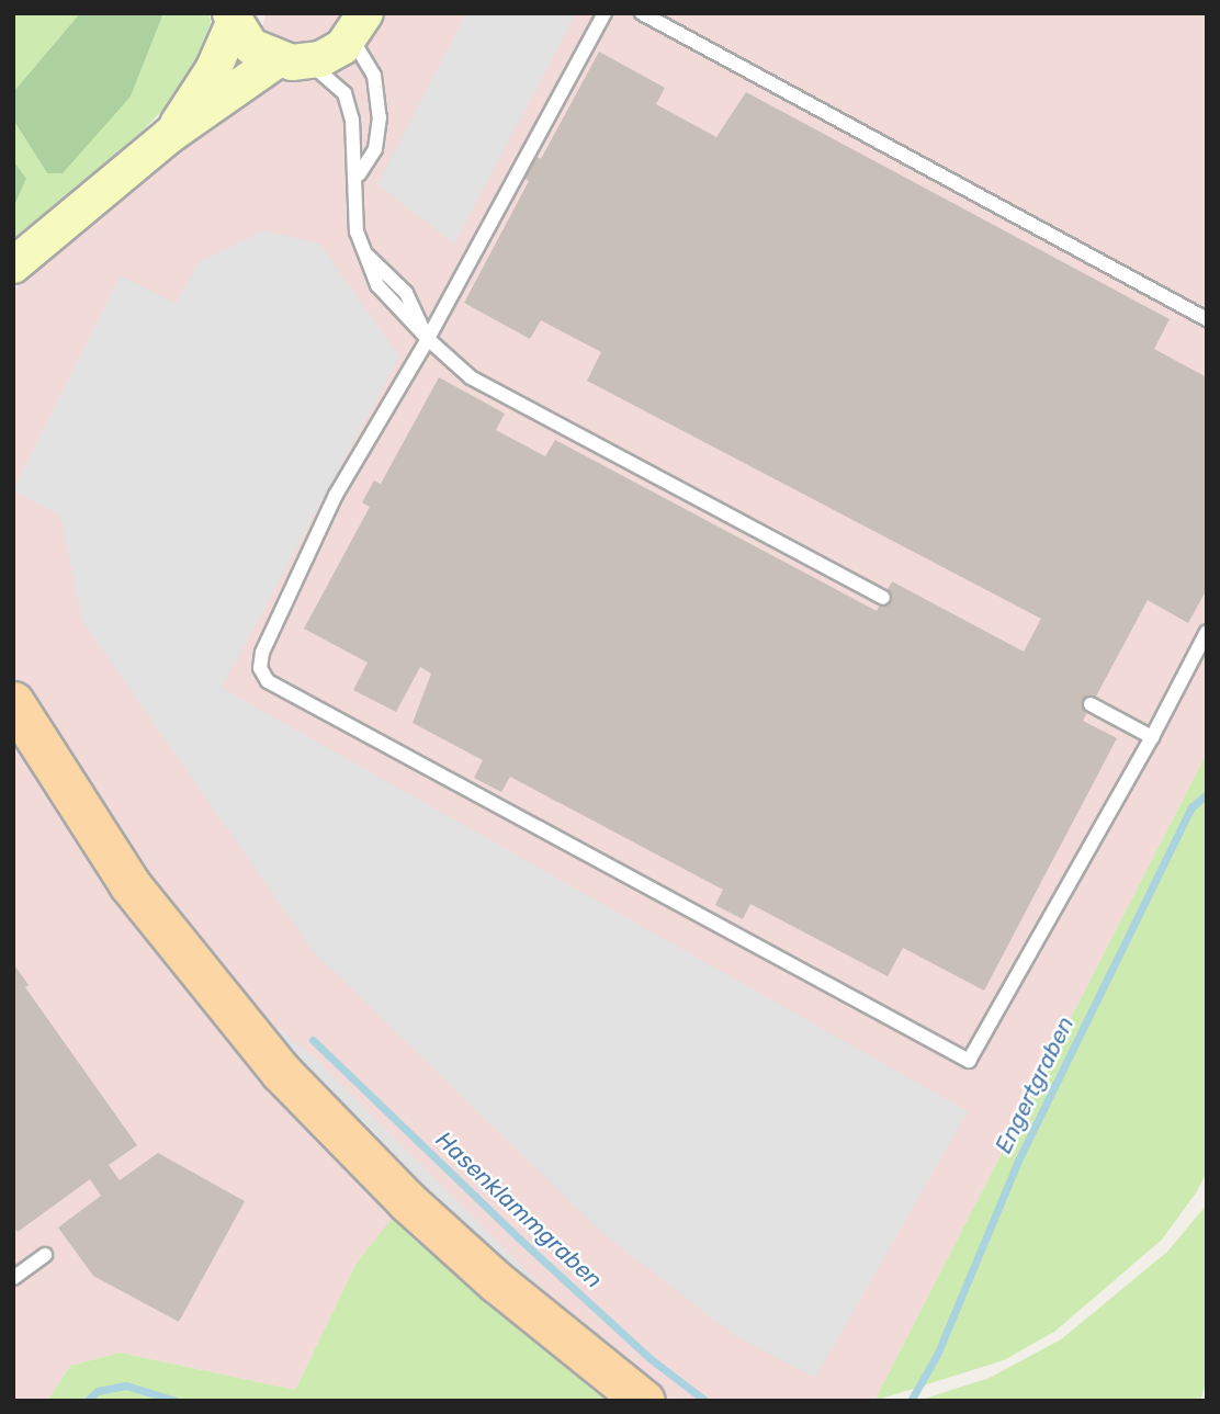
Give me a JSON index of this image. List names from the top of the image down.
{
  "water": ["Engertgraben", "Hasenklammgraben"]
}
